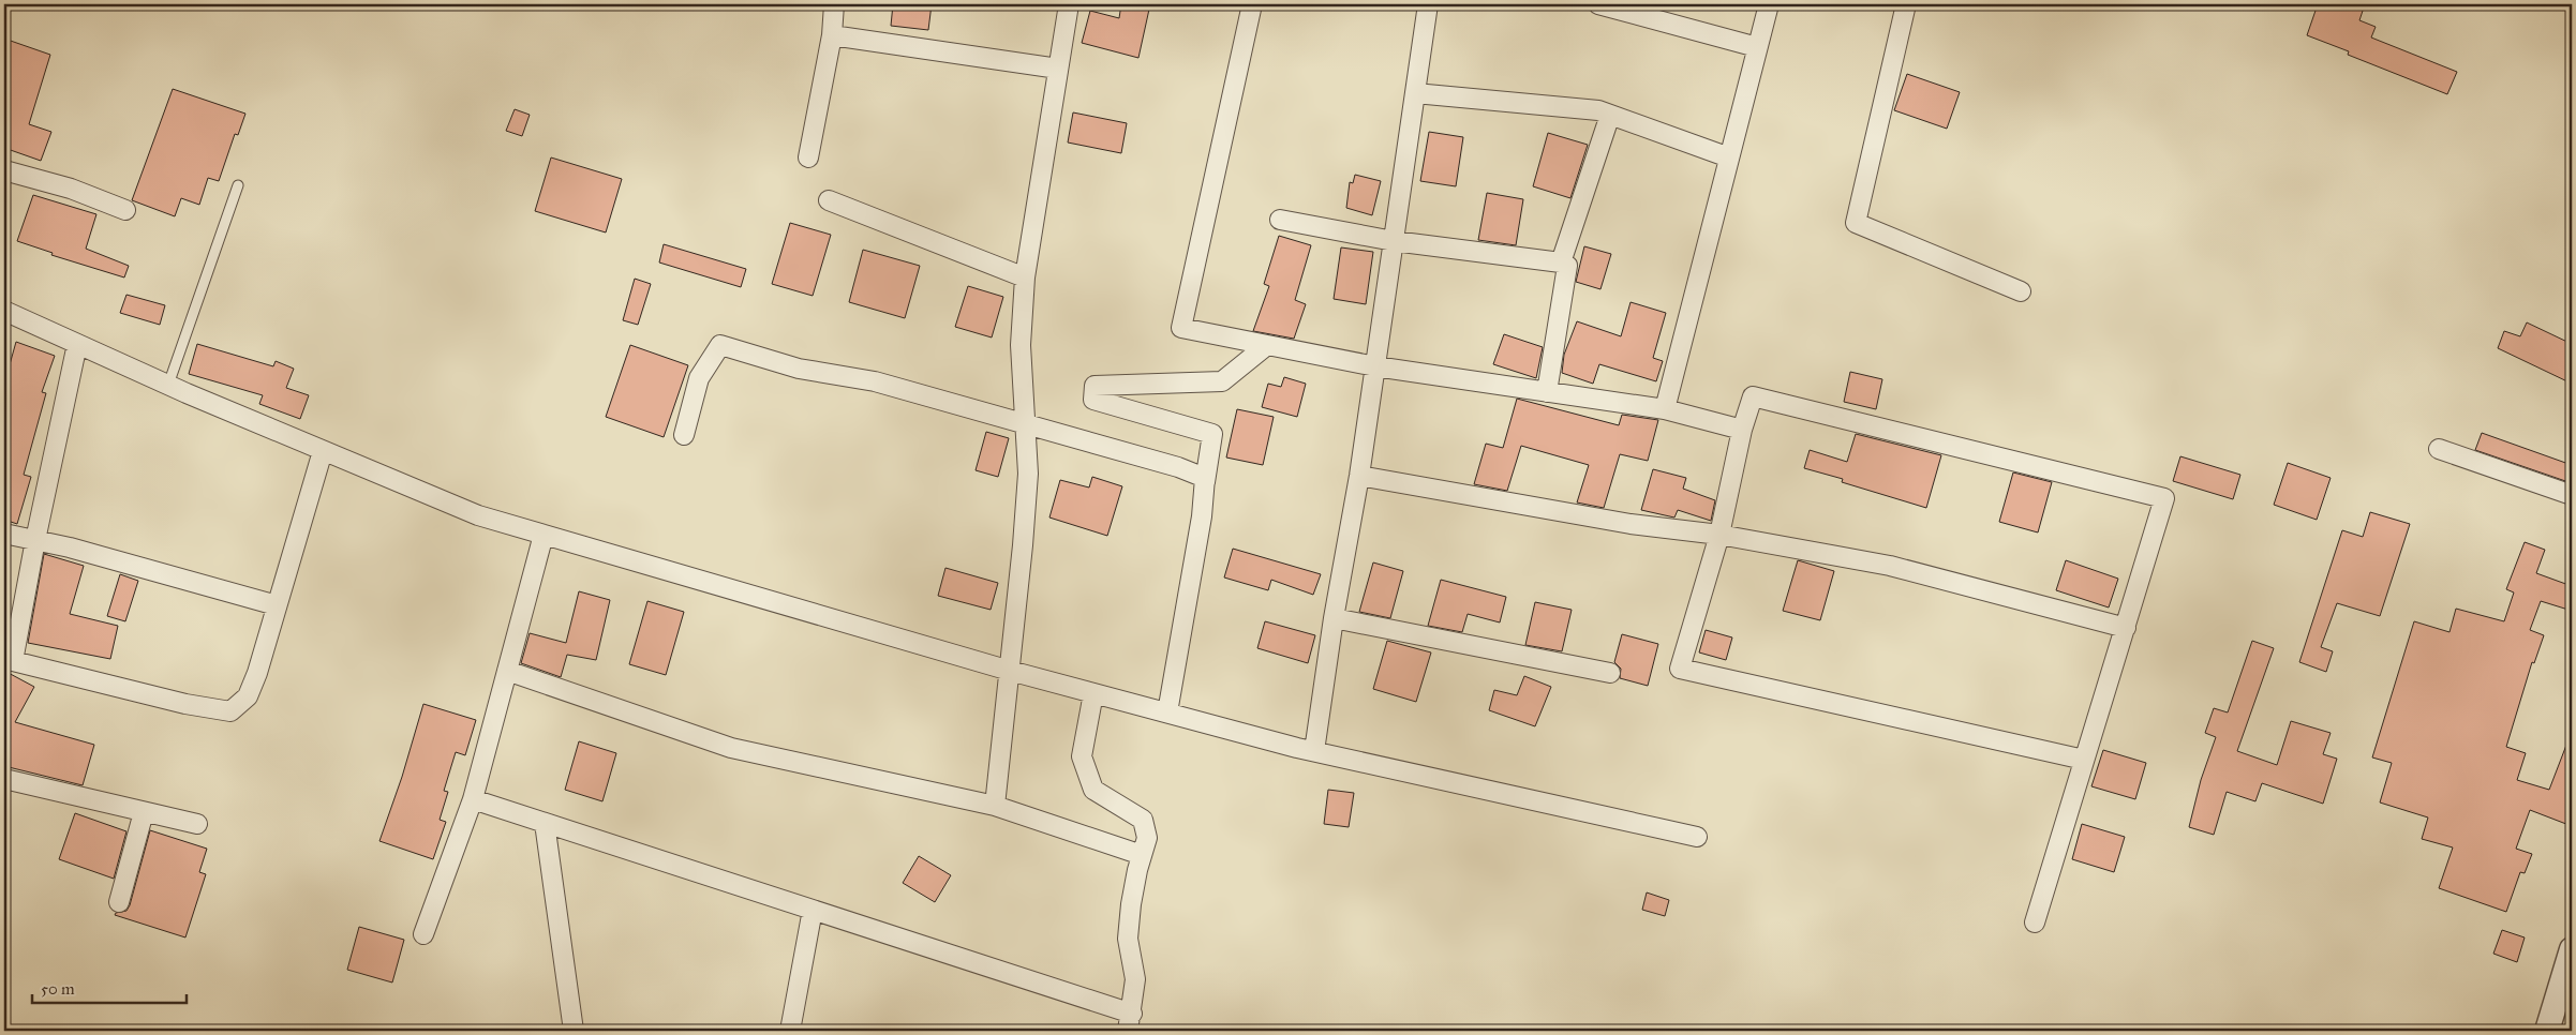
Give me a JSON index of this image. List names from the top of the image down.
{
  "scale_bar": "50 m"
}
